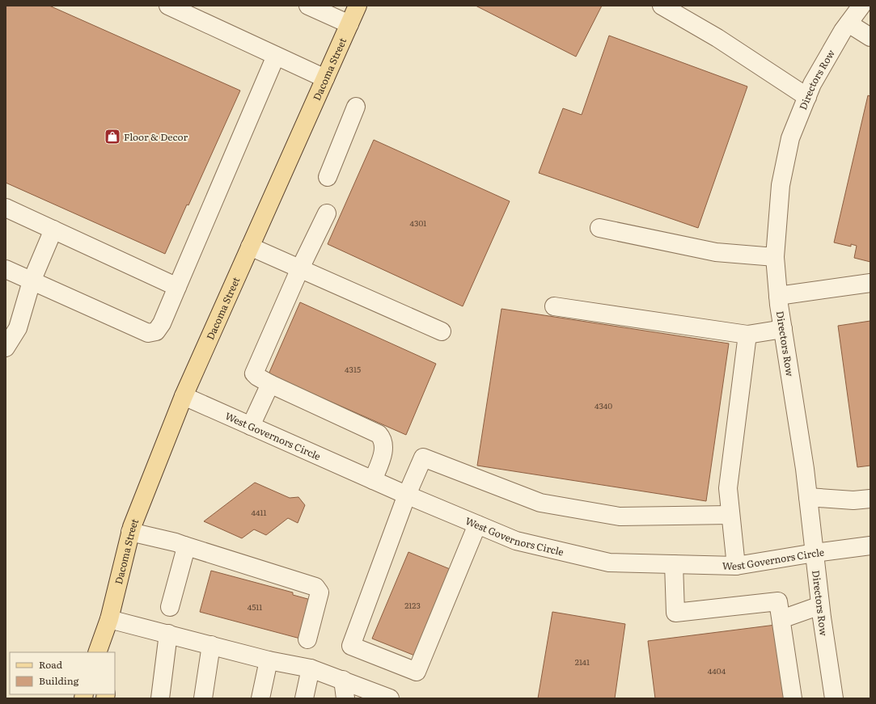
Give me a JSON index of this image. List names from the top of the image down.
{
  "streets": {
    "main road": ["Dacoma Street"],
    "street": ["Directors Row", "West Governors Circle"]
  },
  "crossings": [
    ["Dacoma Street", "West Governors Circle"],
    ["Directors Row", "West Governors Circle"]
  ],
  "places": {
    "shop": ["Floor & Decor"]
  },
  "house_numbers": [
    "4301",
    "4315",
    "4340",
    "4411",
    "2123",
    "4511",
    "2141",
    "4404"
  ],
  "legend": ["Road", "Building"]
}
